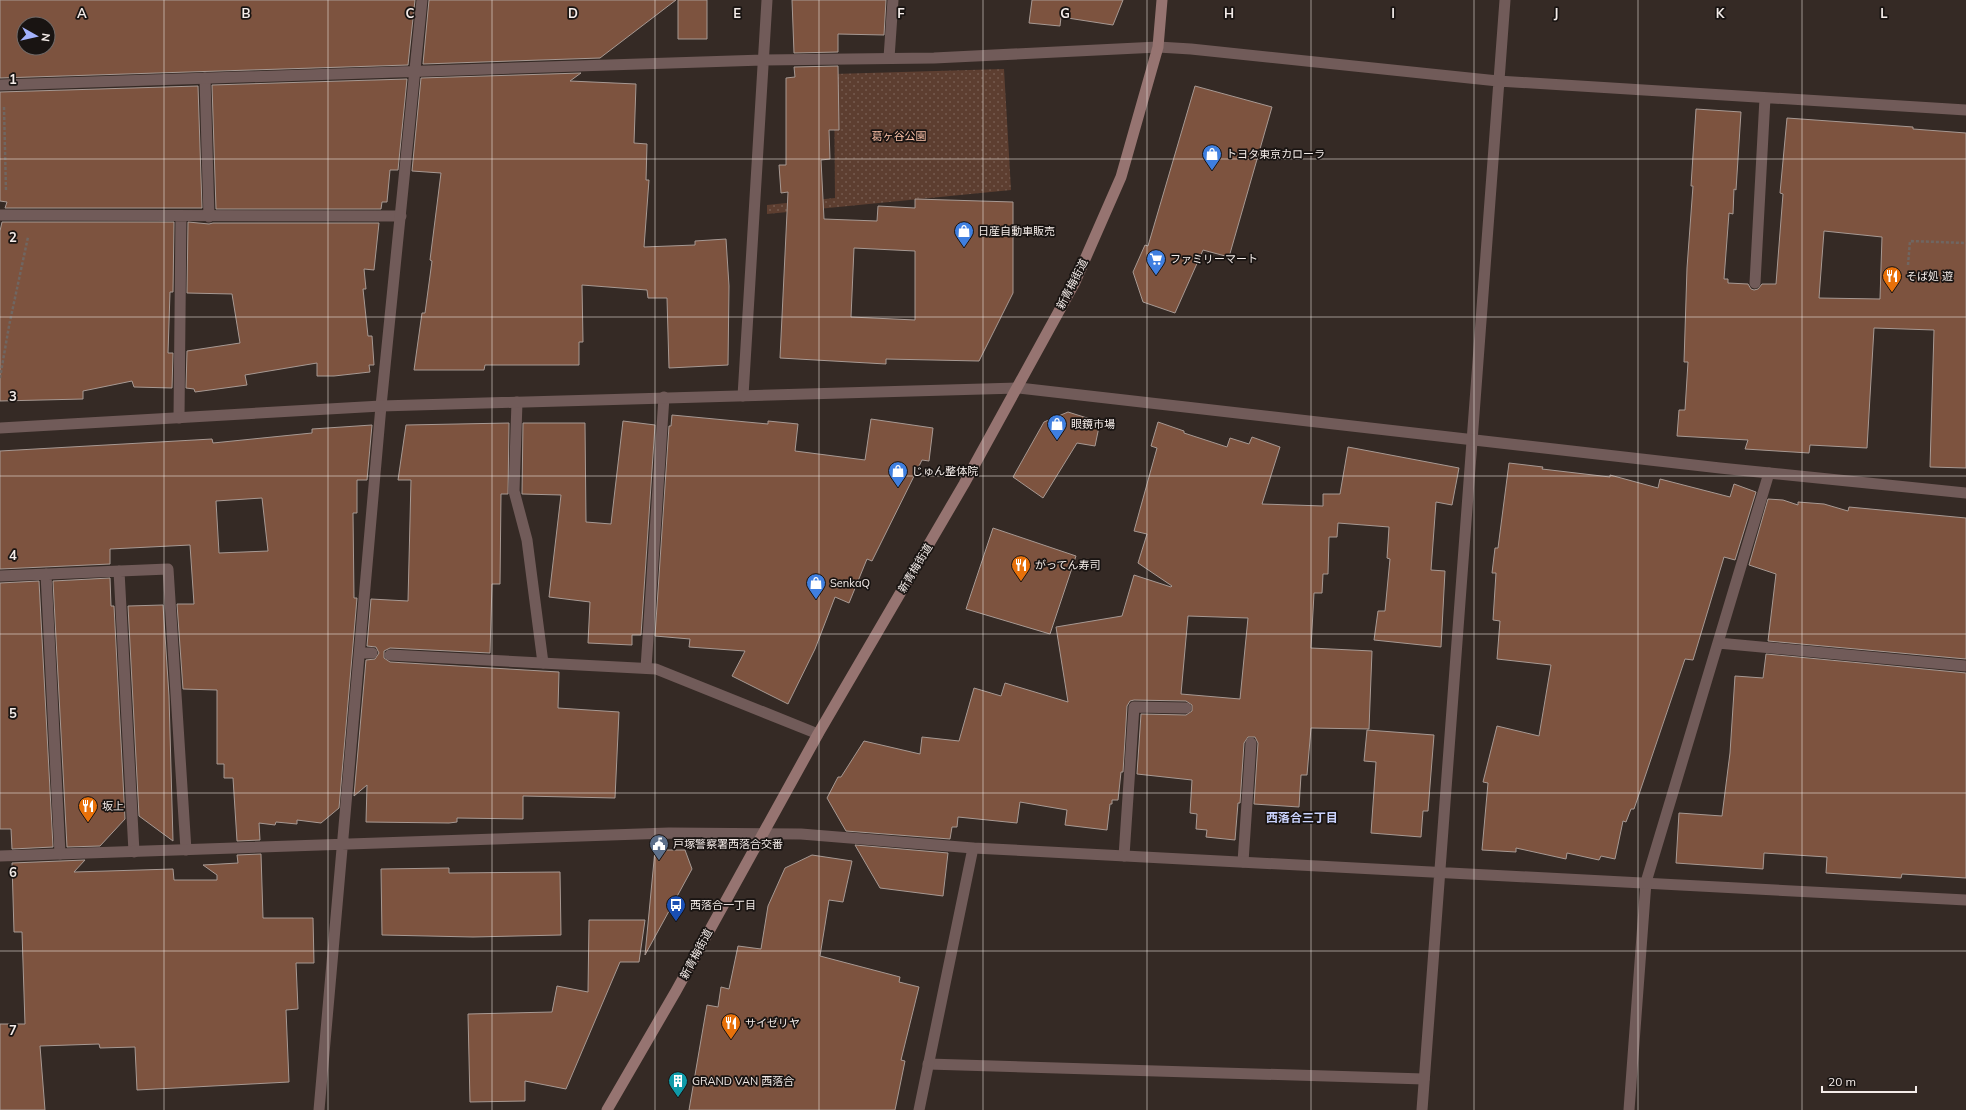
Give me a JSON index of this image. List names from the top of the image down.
{
  "streets": {
    "main road": ["新青梅街道"]
  },
  "districts": ["西落合三丁目"],
  "parks": ["葛ヶ谷公園"],
  "places": {
    "shop": [
      "トヨタ東京カローラ",
      "日産自動車販売",
      "眼鏡市場",
      "じゅん整体院",
      "SenkaQ"
    ],
    "supermarket": ["ファミリーマート"],
    "restaurant": [
      "そば処 遊",
      "がってん寿司",
      "坂上",
      "サイゼリヤ"
    ],
    "public building": ["戸塚警察署西落合交番"],
    "bus stop": ["西落合一丁目"],
    "building": ["GRAND VAN 西落合"]
  },
  "scale_bar": "20 m",
  "north": "right",
  "grid": {
    "columns": [
      "A",
      "B",
      "C",
      "D",
      "E",
      "F",
      "G",
      "H",
      "I",
      "J",
      "K",
      "L"
    ],
    "rows": [
      "1",
      "2",
      "3",
      "4",
      "5",
      "6",
      "7"
    ]
  }
}
